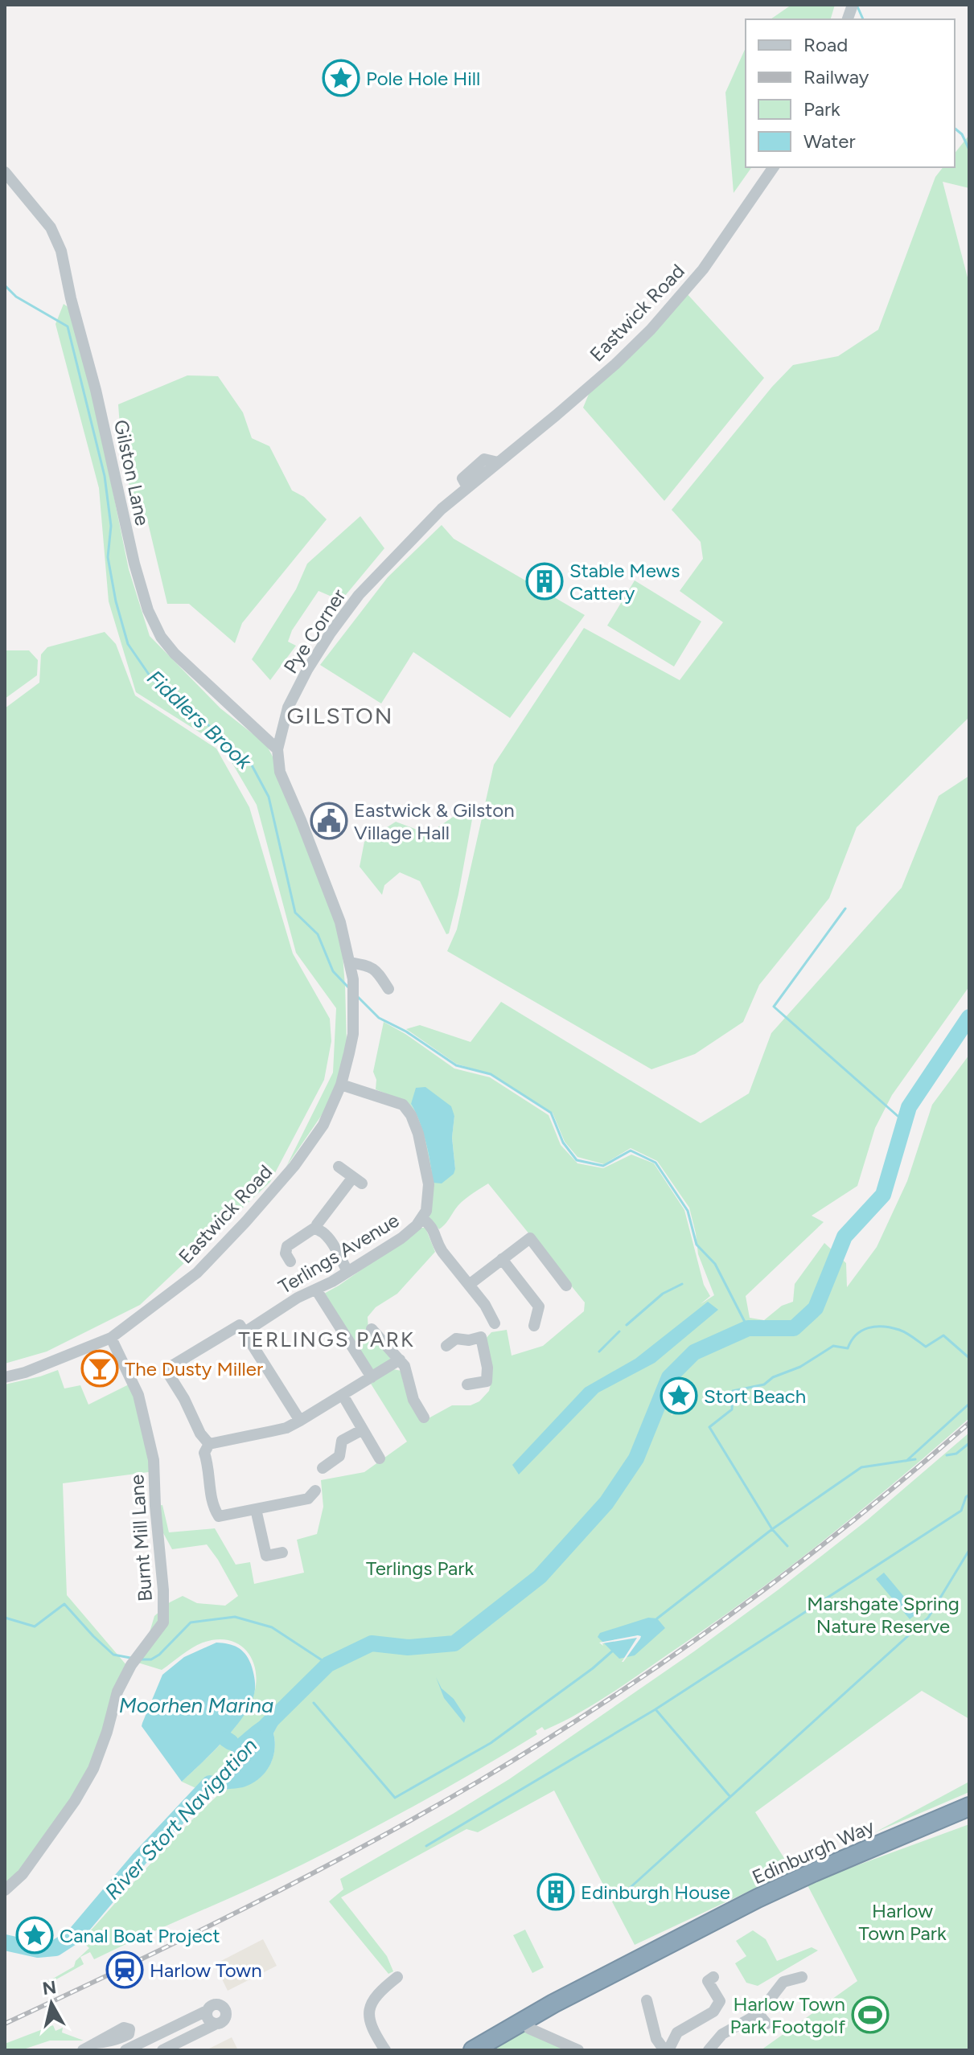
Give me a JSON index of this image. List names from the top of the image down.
{
  "streets": {
    "highway": ["Edinburgh Way"],
    "street": [
      "Eastwick Road",
      "Gilston Lane",
      "Pye Corner",
      "Terlings Avenue",
      "Burnt Mill Lane"
    ]
  },
  "crossings": [
    ["Eastwick Road", "Pye Corner"],
    ["Eastwick Road", "Terlings Avenue"],
    ["Eastwick Road", "Burnt Mill Lane"],
    ["Gilston Lane", "Pye Corner"]
  ],
  "districts": ["GILSTON", "TERLINGS PARK"],
  "water": ["Fiddlers Brook", "Moorhen Marina", "River Stort Navigation"],
  "parks": ["Terlings Park", "Marshgate Spring Nature Reserve", "Harlow Town Park"],
  "places": {
    "place": ["Pole Hole Hill", "Stort Beach", "Canal Boat Project"],
    "building": ["Stable Mews Cattery", "Edinburgh House"],
    "public building": ["Eastwick & Gilston Village Hall"],
    "bar": ["The Dusty Miller"],
    "station": ["Harlow Town"],
    "sports": ["Harlow Town Park Footgolf"]
  },
  "legend": [
    "Road",
    "Railway",
    "Park",
    "Water"
  ],
  "north": "top"
}
